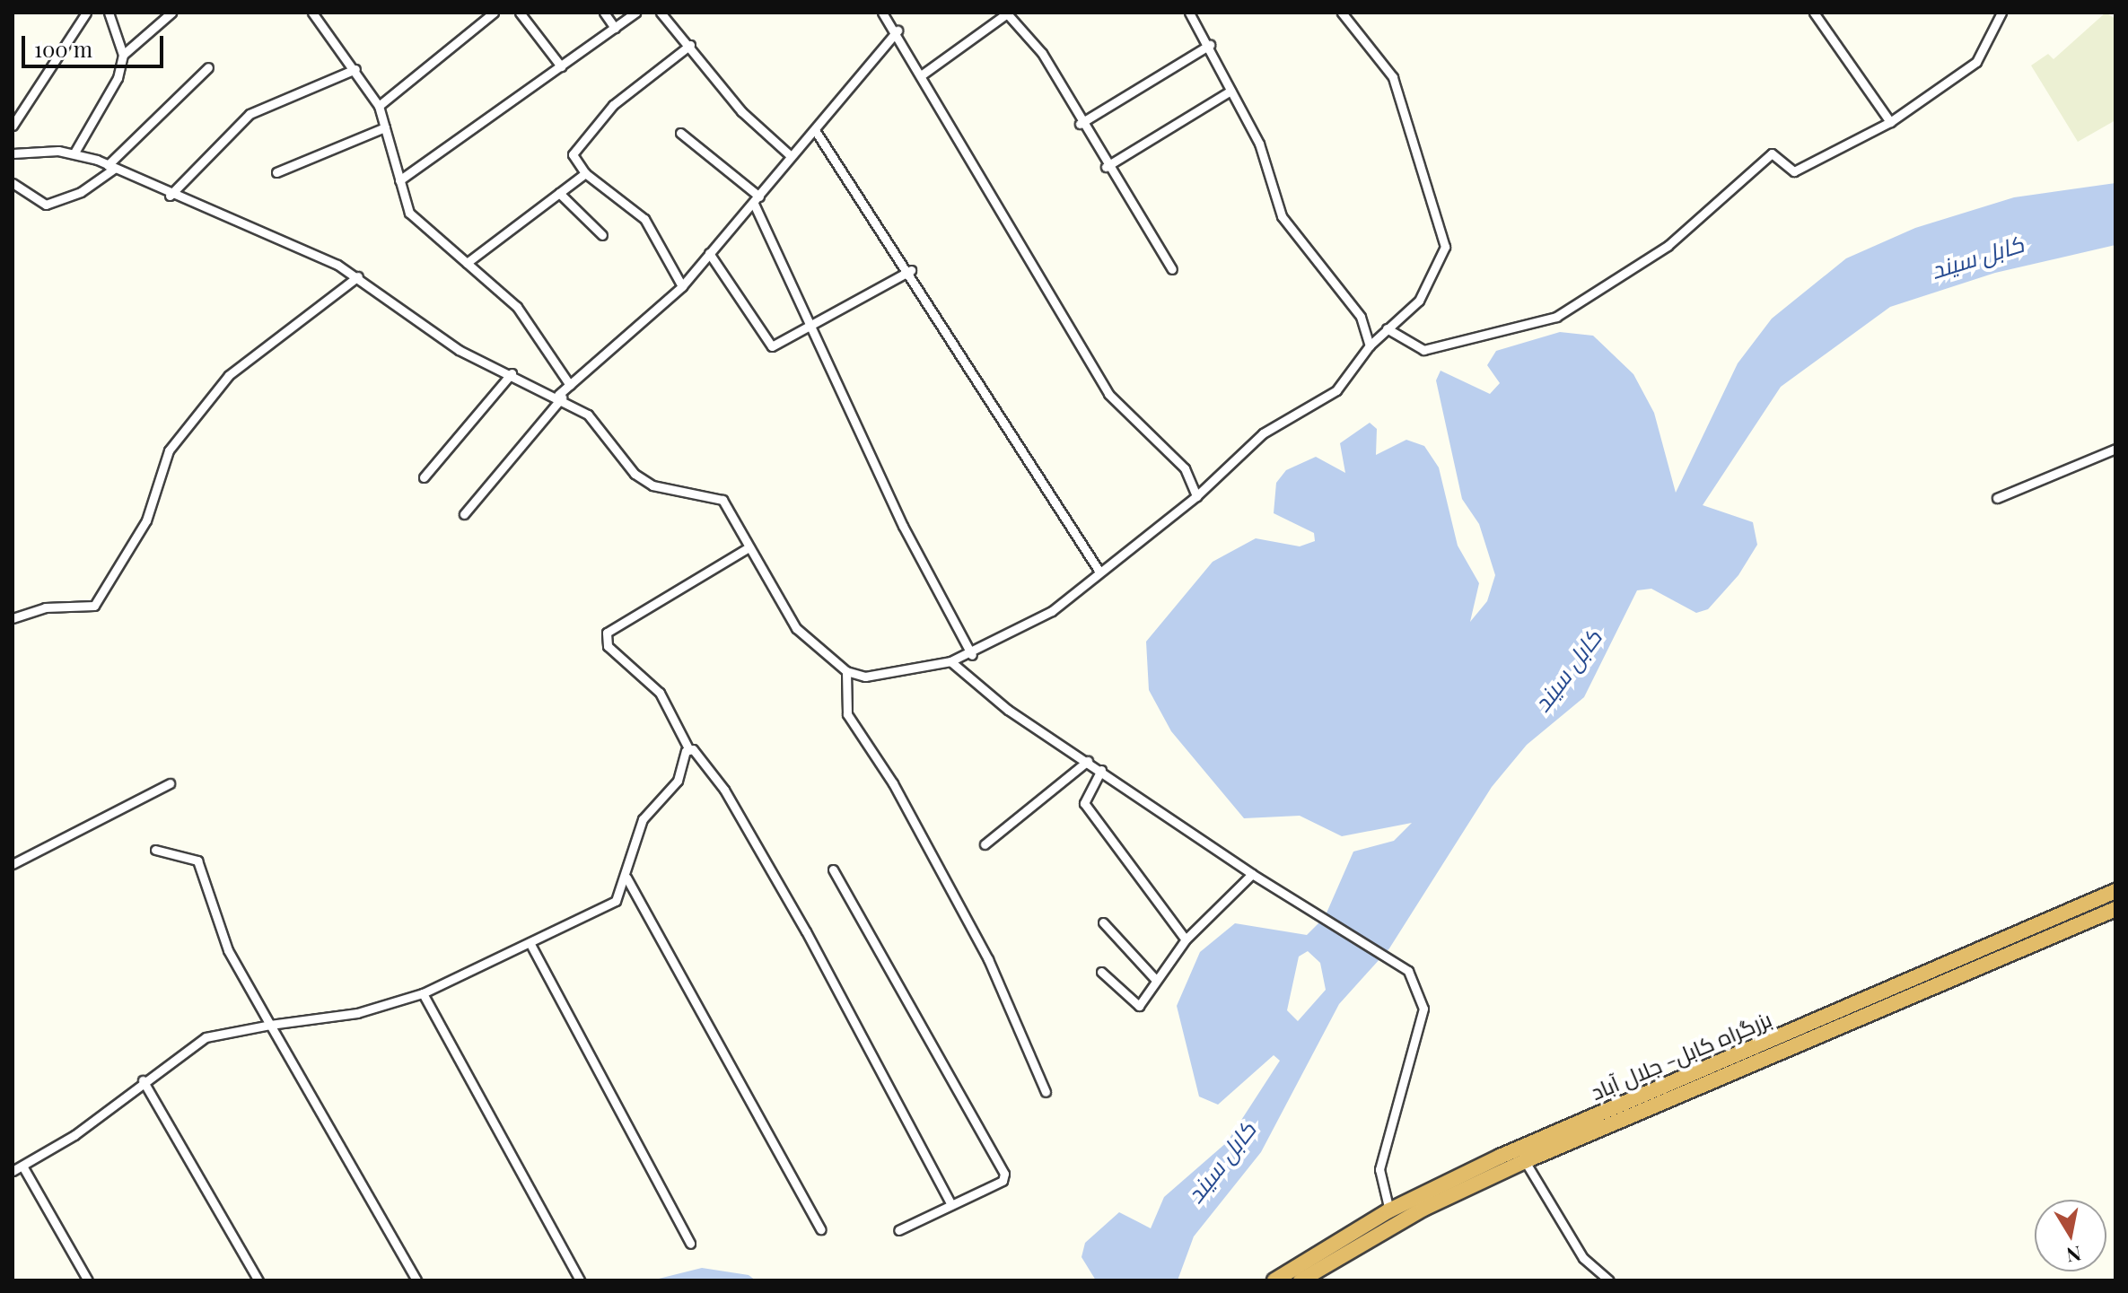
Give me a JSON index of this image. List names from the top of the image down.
{
  "streets": {
    "highway": ["بزرگراه کابل- جلال آباد"]
  },
  "water": ["کابل سيند"],
  "scale_bar": "100 m",
  "north": "bottom"
}
